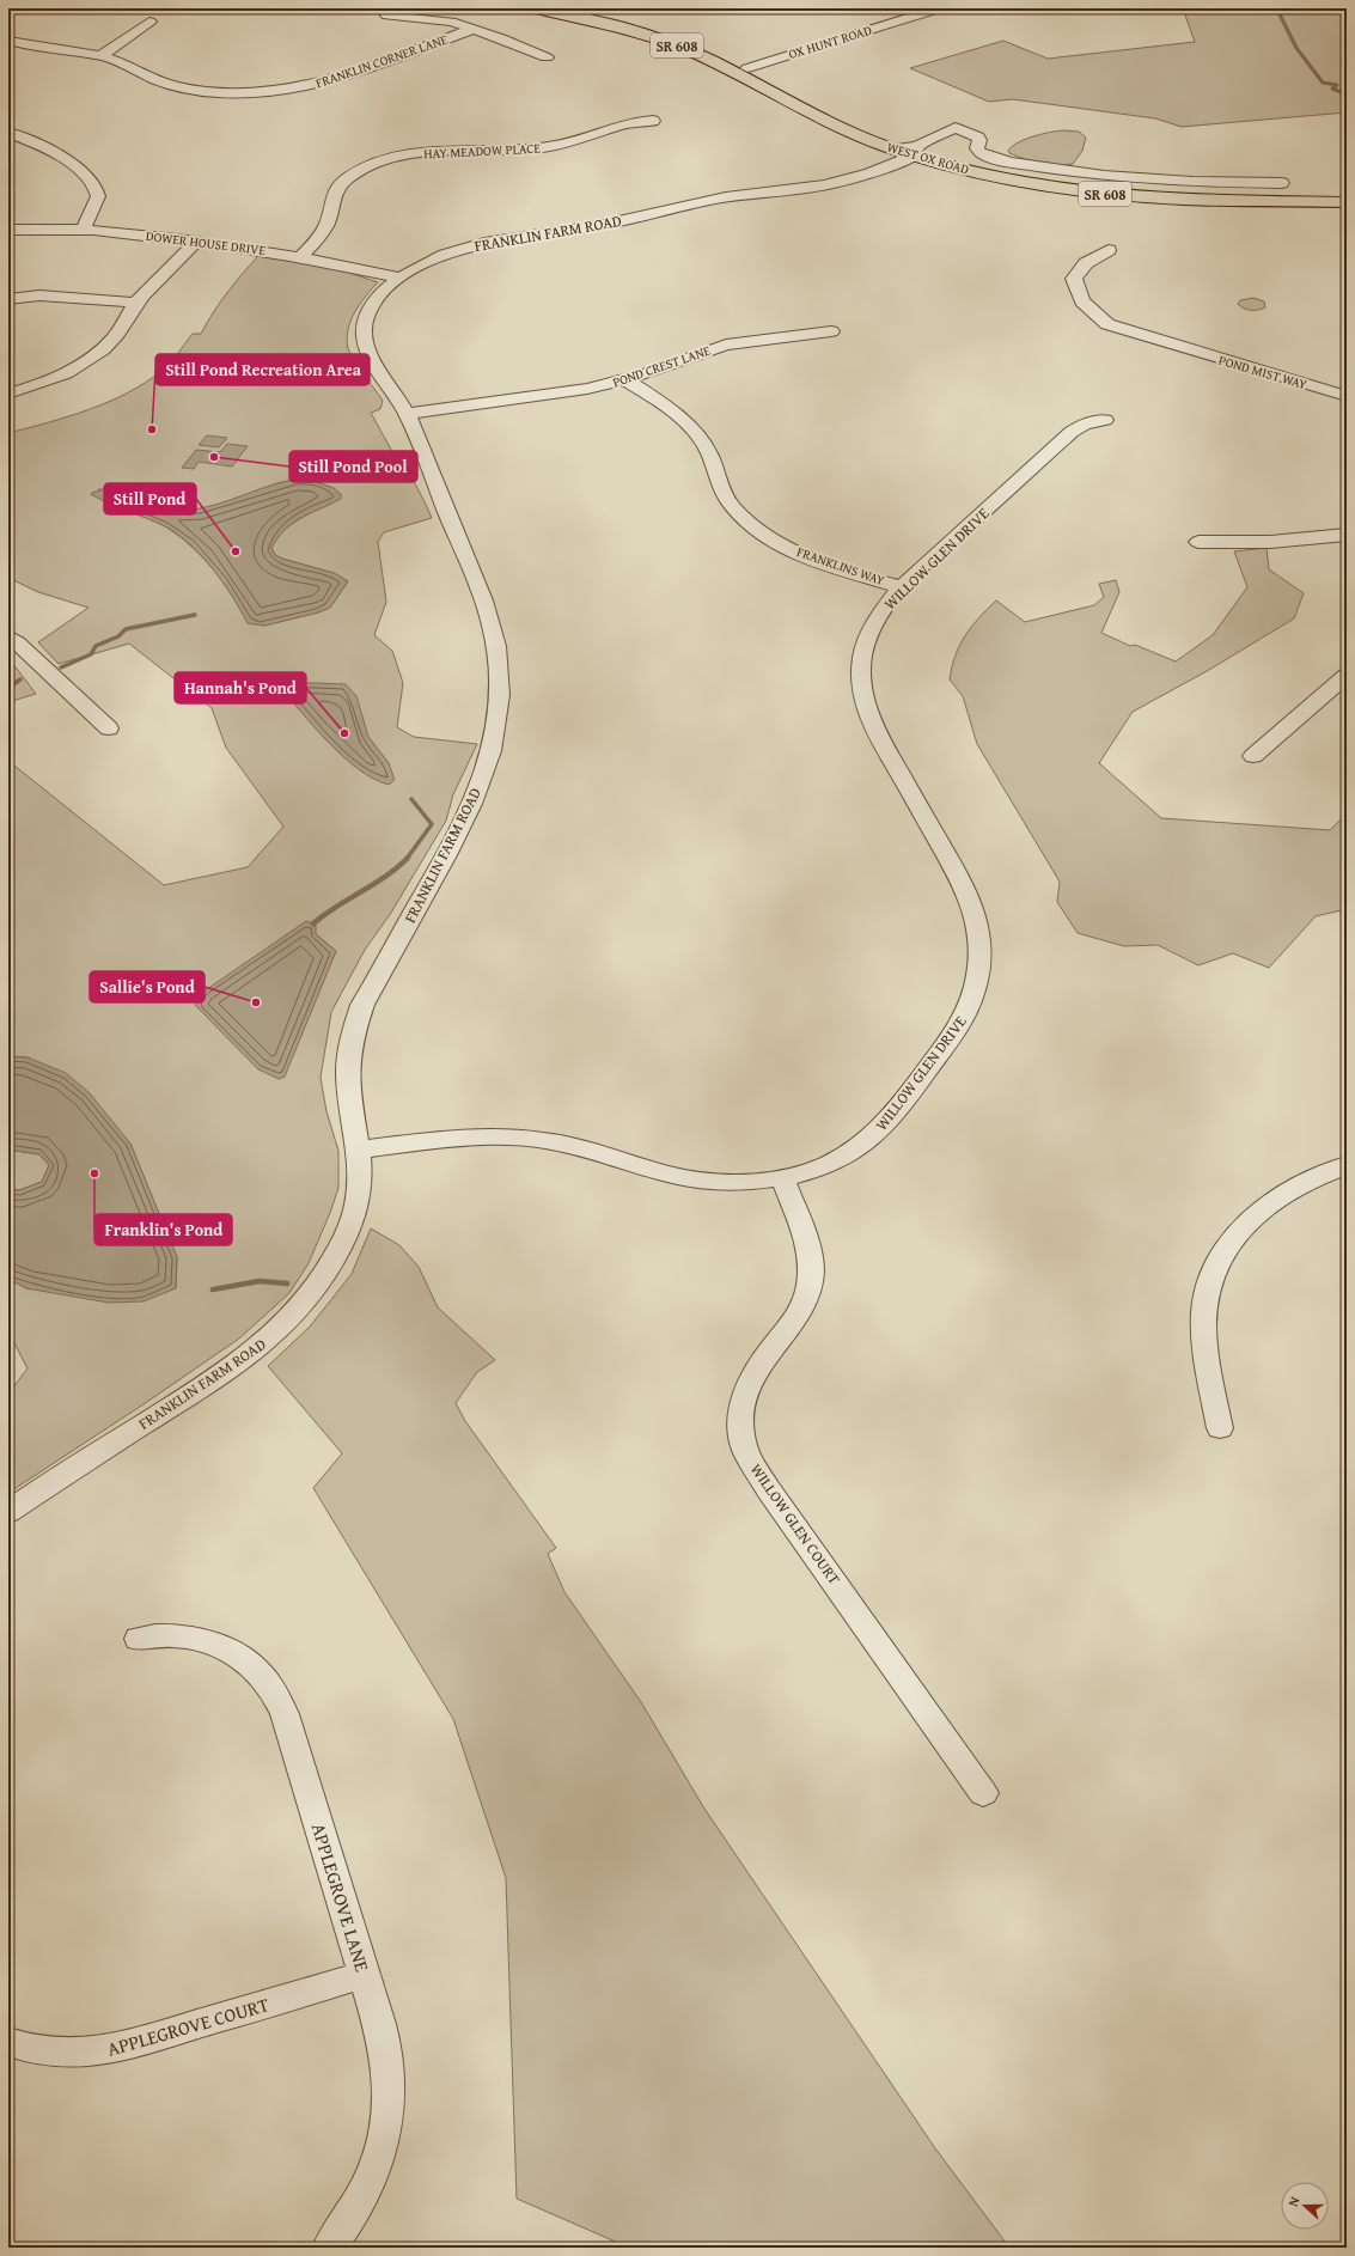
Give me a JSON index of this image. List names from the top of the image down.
{
  "streets": {
    "main road": ["SR 608", "WEST OX ROAD"],
    "street": [
      "OX HUNT ROAD",
      "FRANKLIN CORNER LANE",
      "HAY MEADOW PLACE",
      "FRANKLIN FARM ROAD",
      "DOWER HOUSE DRIVE",
      "POND CREST LANE",
      "POND MIST WAY",
      "WILLOW GLEN DRIVE",
      "FRANKLINS WAY",
      "WILLOW GLEN COURT",
      "APPLEGROVE LANE",
      "APPLEGROVE COURT"
    ]
  },
  "crossings": [
    ["OX HUNT ROAD", "WEST OX ROAD"],
    ["HAY MEADOW PLACE", "DOWER HOUSE DRIVE"],
    ["WEST OX ROAD", "FRANKLIN FARM ROAD"],
    ["FRANKLIN FARM ROAD", "DOWER HOUSE DRIVE"],
    ["FRANKLIN FARM ROAD", "POND CREST LANE"],
    ["FRANKLIN FARM ROAD", "WILLOW GLEN DRIVE"],
    ["POND CREST LANE", "FRANKLINS WAY"],
    ["WILLOW GLEN DRIVE", "FRANKLINS WAY"],
    ["WILLOW GLEN DRIVE", "WILLOW GLEN COURT"],
    ["APPLEGROVE LANE", "APPLEGROVE COURT"]
  ],
  "places": [
    "Still Pond Recreation Area",
    "Still Pond Pool",
    "Still Pond",
    "Hannah's Pond",
    "Sallie's Pond",
    "Franklin's Pond"
  ],
  "north": "left"
}
